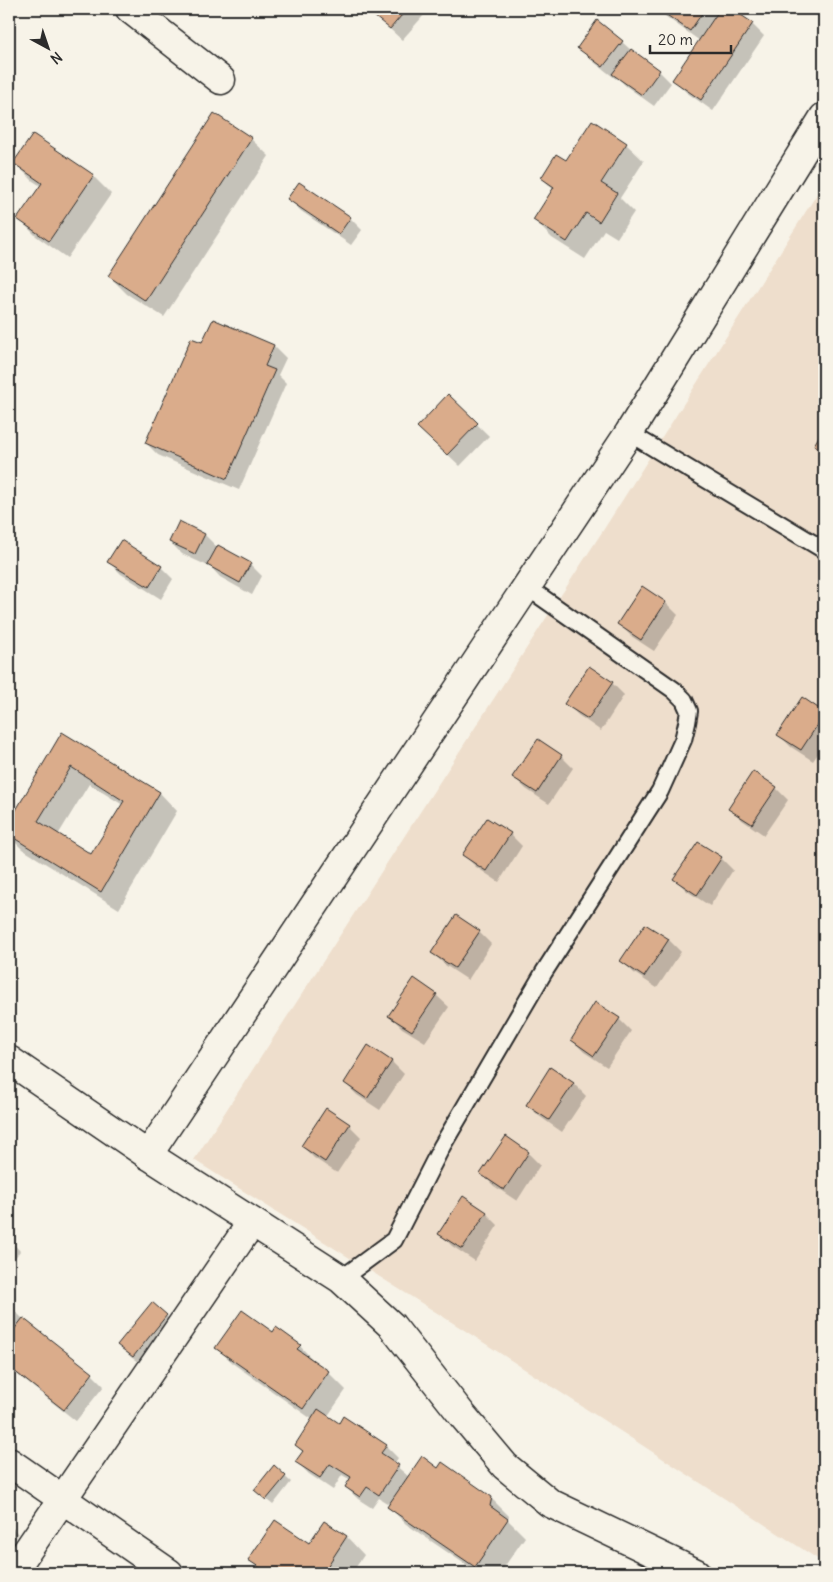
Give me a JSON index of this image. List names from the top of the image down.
{
  "scale_bar": "20 m",
  "north": "bottom right"
}
